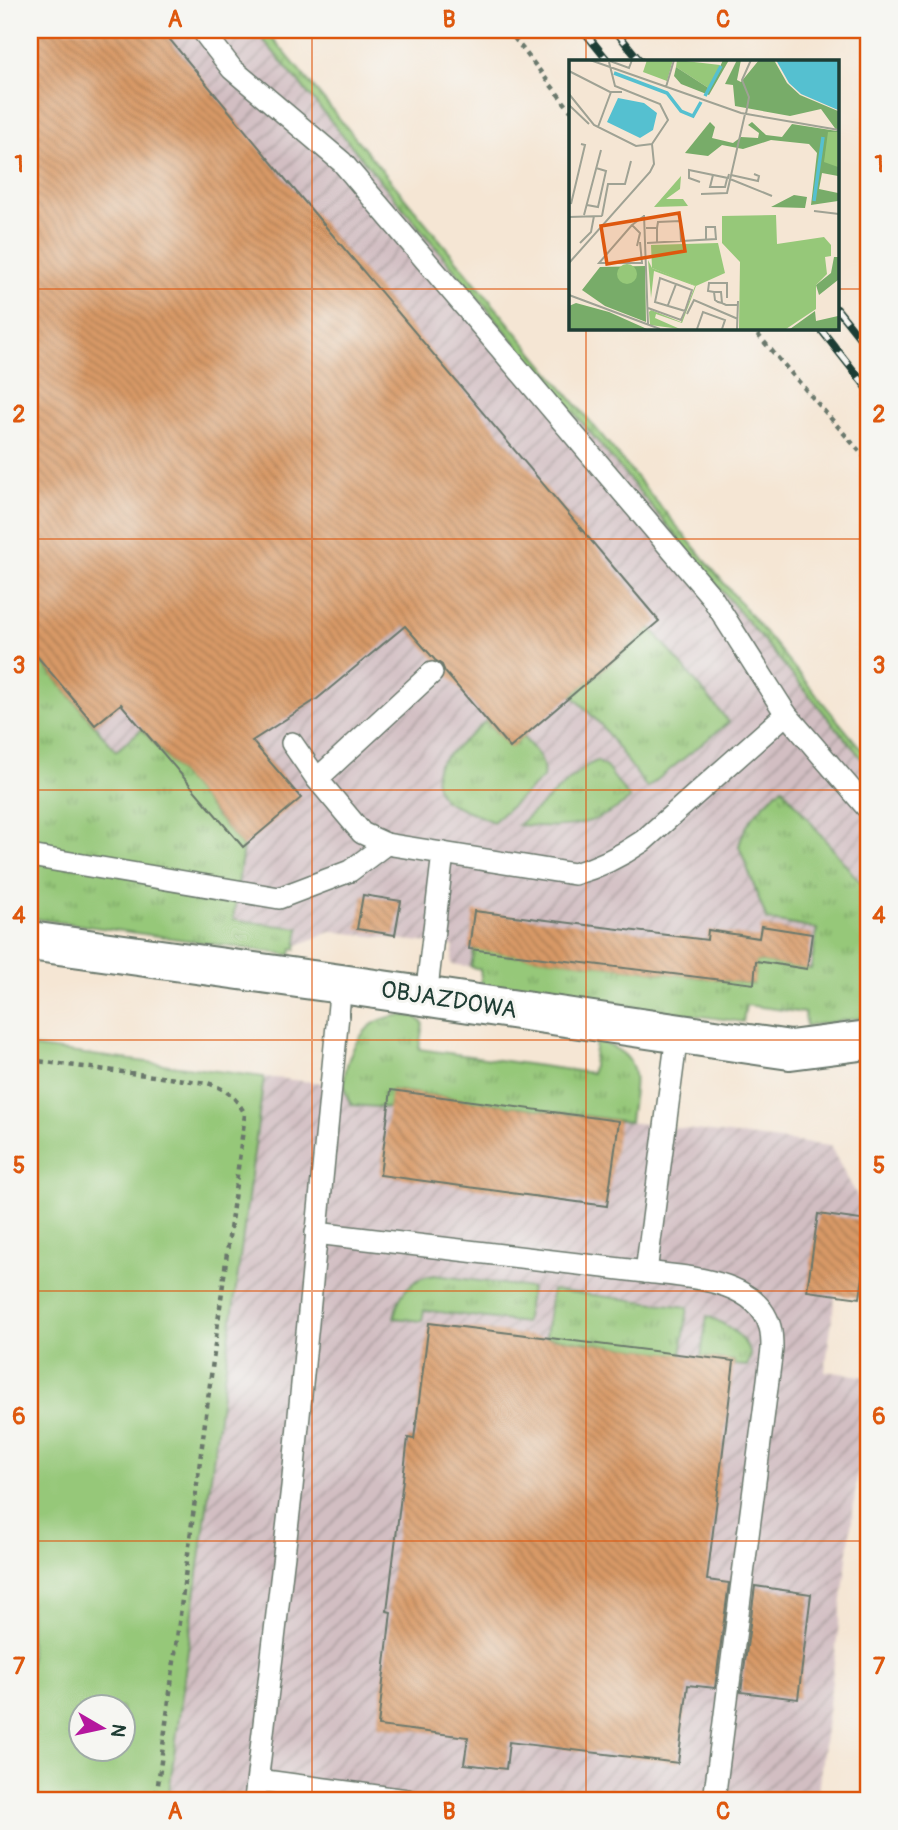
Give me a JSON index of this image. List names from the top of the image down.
{
  "streets": {
    "street": ["OBJAZDOWA"]
  },
  "north": "right",
  "grid": {
    "columns": ["A", "B", "C"],
    "rows": [
      "1",
      "2",
      "3",
      "4",
      "5",
      "6",
      "7"
    ]
  }
}
